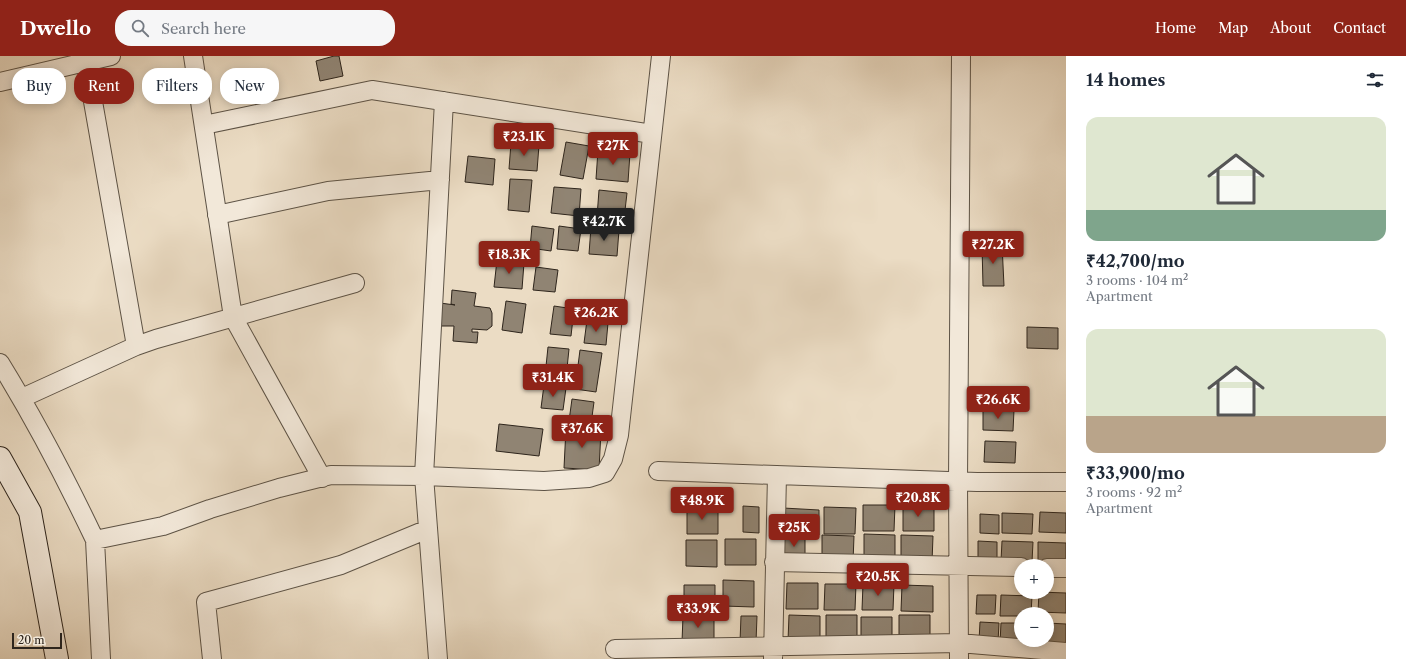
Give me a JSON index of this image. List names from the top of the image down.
{
  "scale_bar": "20 m",
  "page": {
    "header": "Dwello",
    "search": "Search here",
    "nav": [
      "Home",
      "Map",
      "About",
      "Contact"
    ],
    "heading": "14 homes",
    "chip": [
      "Buy",
      "Rent",
      "Filters",
      "New"
    ],
    "list": [
      {
        "name": "₹42,700/mo",
        "note": "3 rooms · 104 m² · Apartment"
      },
      {
        "name": "₹33,900/mo",
        "note": "3 rooms · 92 m² · Apartment"
      }
    ],
    "price": [
      "₹23.1K",
      "₹27K",
      "₹42.7K",
      "₹27.2K",
      "₹18.3K",
      "₹26.2K",
      "₹31.4K",
      "₹26.6K",
      "₹37.6K",
      "₹20.8K",
      "₹48.9K",
      "₹25K",
      "₹20.5K",
      "₹33.9K"
    ],
    "map_buttons": ["+", "−"],
    "scale": "20 m"
  }
}
